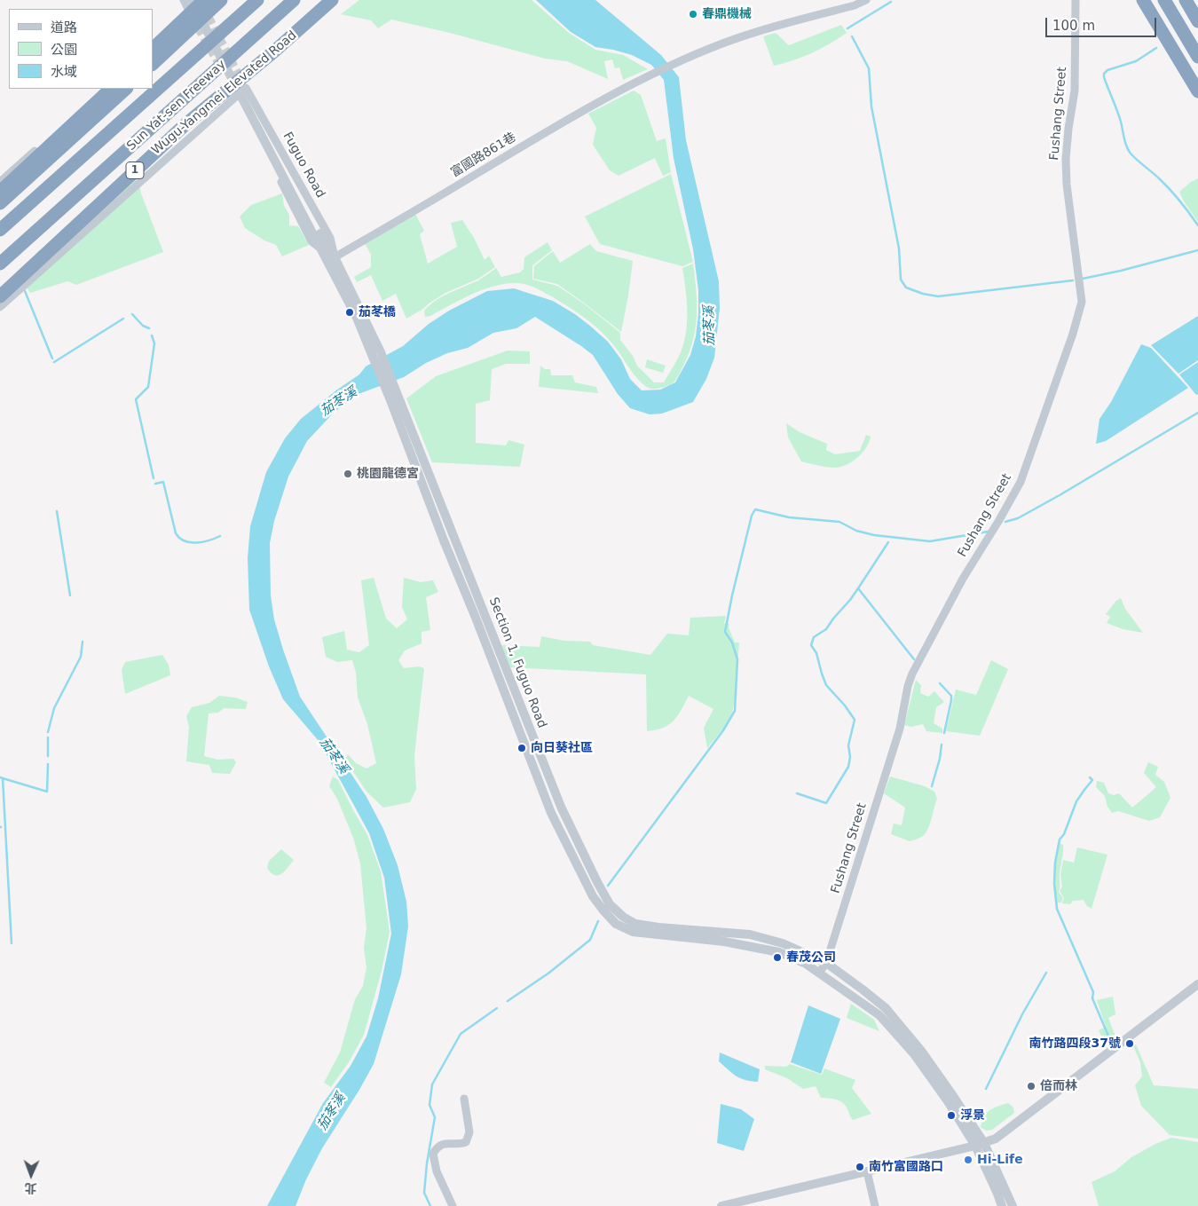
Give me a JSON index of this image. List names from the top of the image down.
{
  "streets": {
    "highway": ["Wugu-Yangmei Elevated Road", "Sun Yat-sen Freeway", "1"],
    "street": [
      "Fushang Street",
      "富國路861巷",
      "Fuguo Road",
      "Section 1, Fuguo Road"
    ]
  },
  "crossings": [
    ["Fushang Street", "Section 1, Fuguo Road"],
    ["富國路861巷", "Fuguo Road"],
    ["Fuguo Road", "Section 1, Fuguo Road"]
  ],
  "water": ["茄苳溪"],
  "places": [
    "春鼎機械",
    "茄苳橋",
    "桃園龍德宮",
    "向日葵社區",
    "春茂公司",
    "南竹路四段37號",
    "倍而林",
    "浮景",
    "Hi-Life",
    "南竹富國路口"
  ],
  "legend": ["道路", "公園", "水域"],
  "scale_bar": "100 m",
  "north": "bottom"
}
